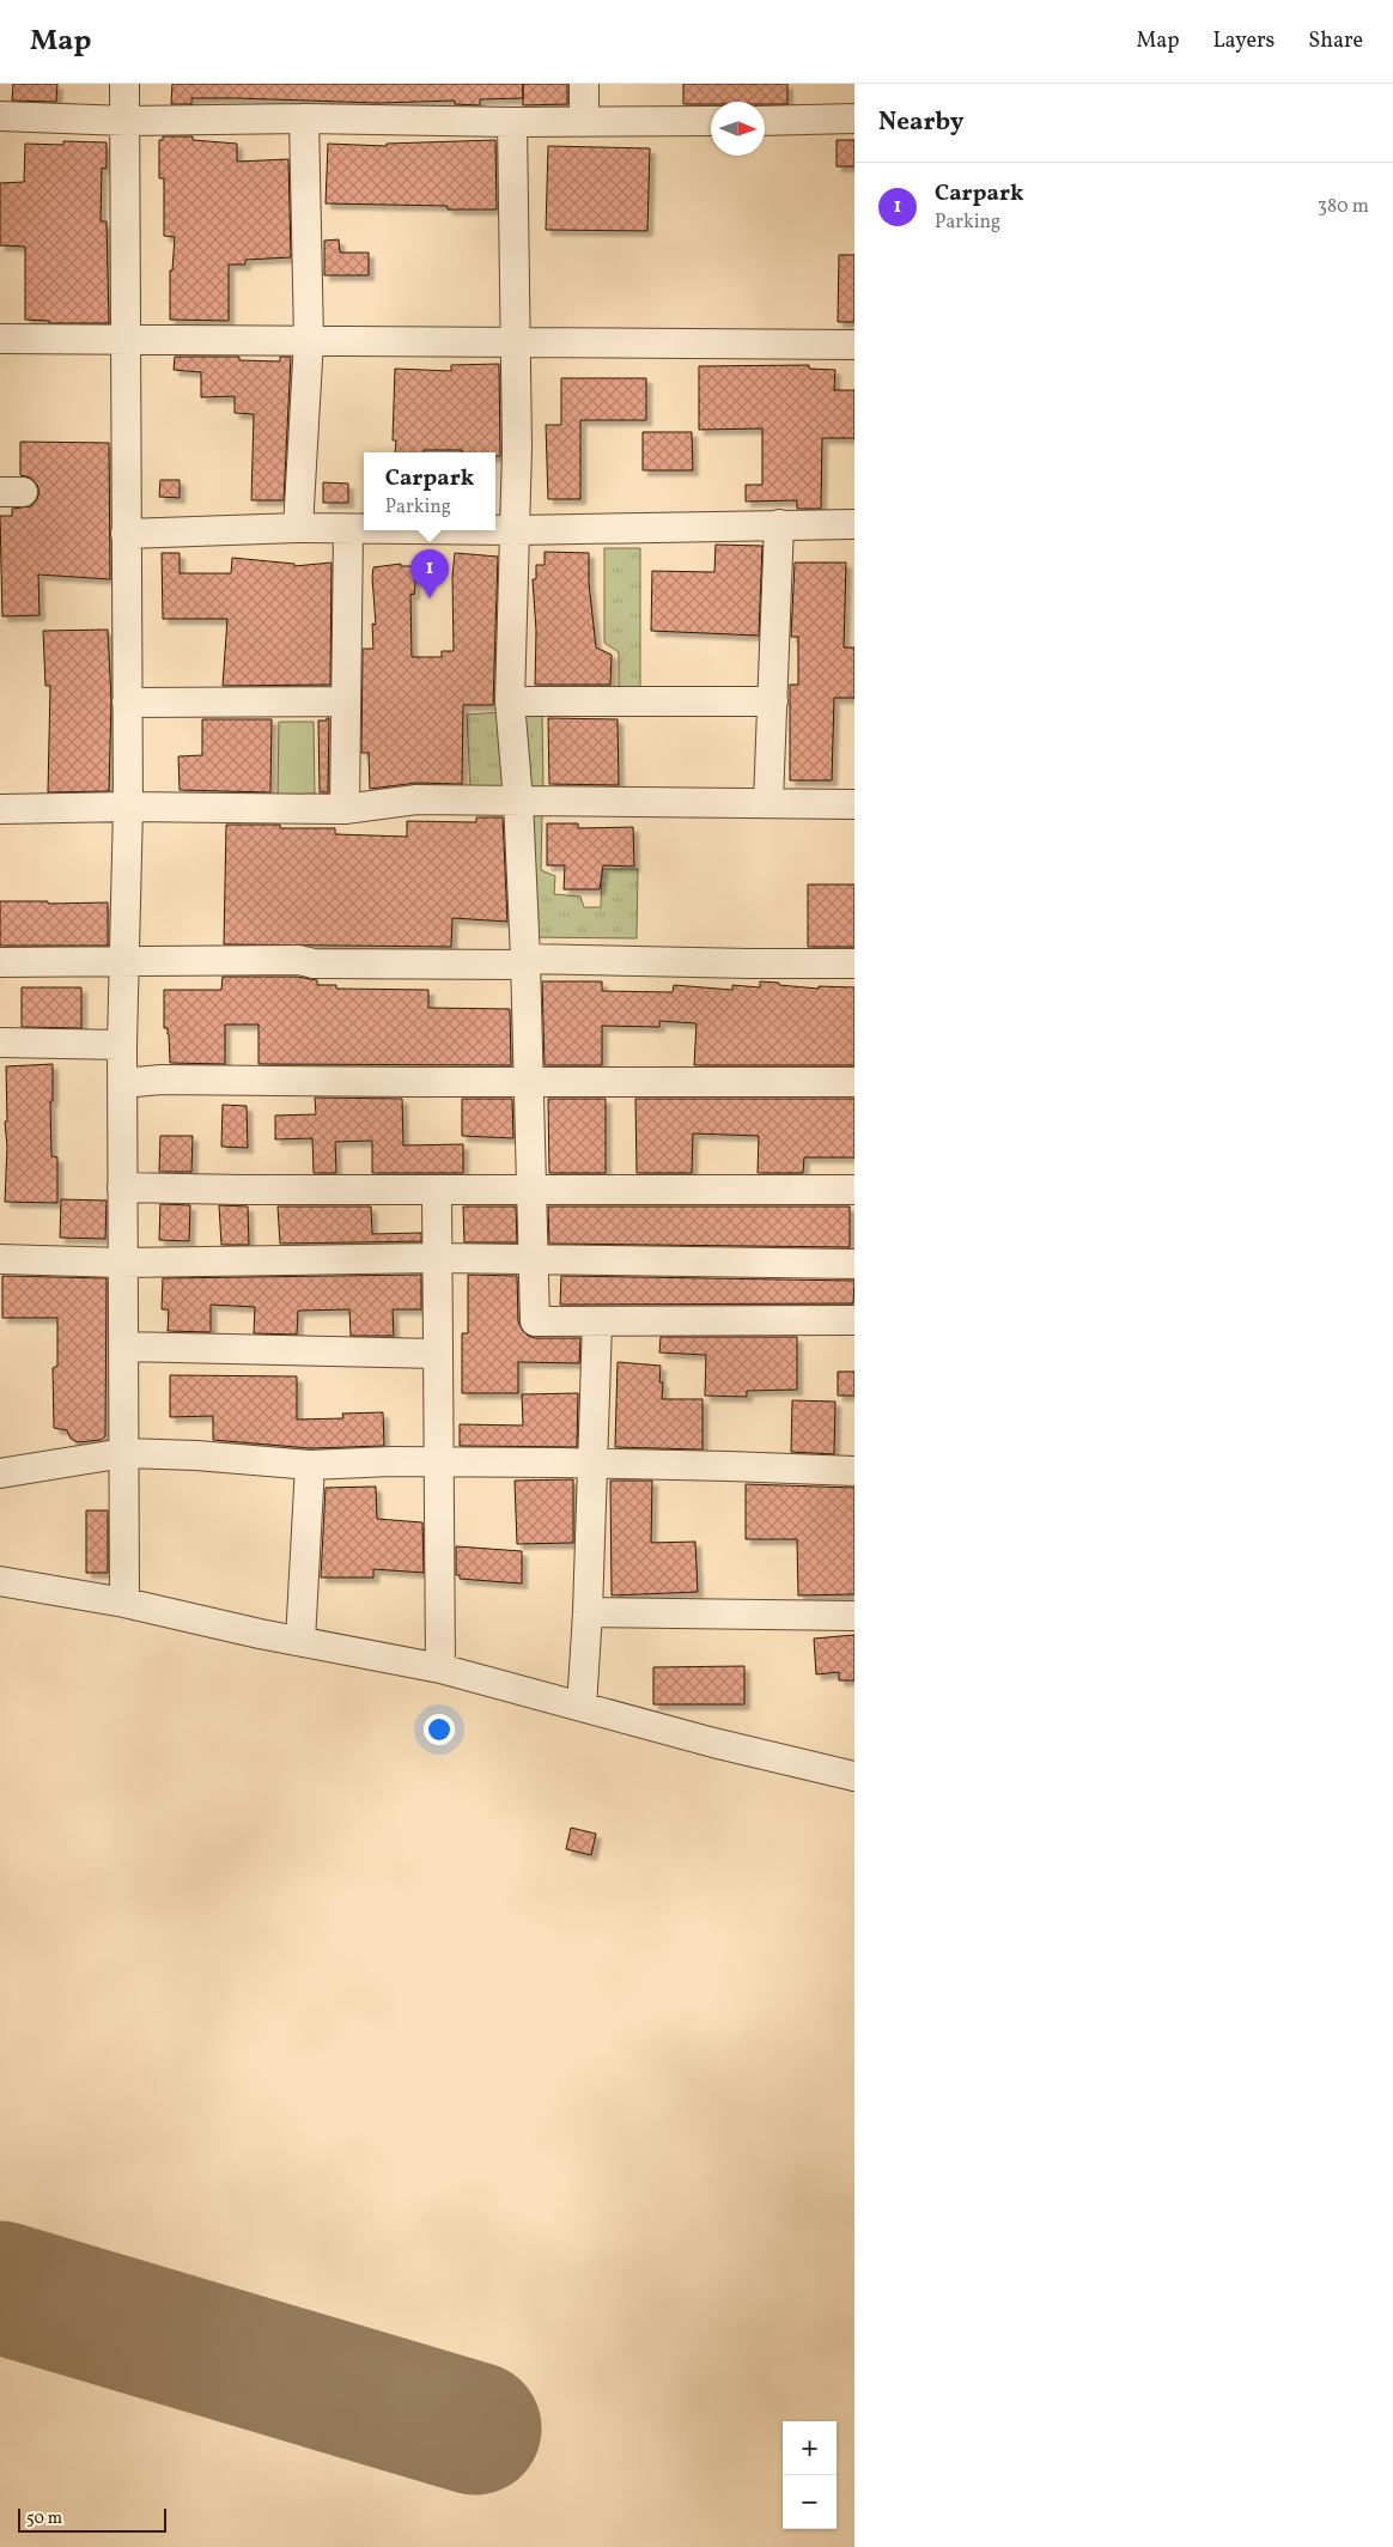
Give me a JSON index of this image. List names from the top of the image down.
{
  "scale_bar": "50 m",
  "north": "right",
  "page": {
    "header": "Map",
    "nav": ["Map", "Layers", "Share"],
    "heading": "Nearby",
    "list": [
      {
        "mark": "1",
        "name": "Carpark",
        "note": "Parking",
        "value": "380 m"
      }
    ],
    "popup": ["Carpark", "Parking"],
    "pins": "1",
    "map_buttons": ["+", "−"],
    "scale": "50 m"
  }
}
